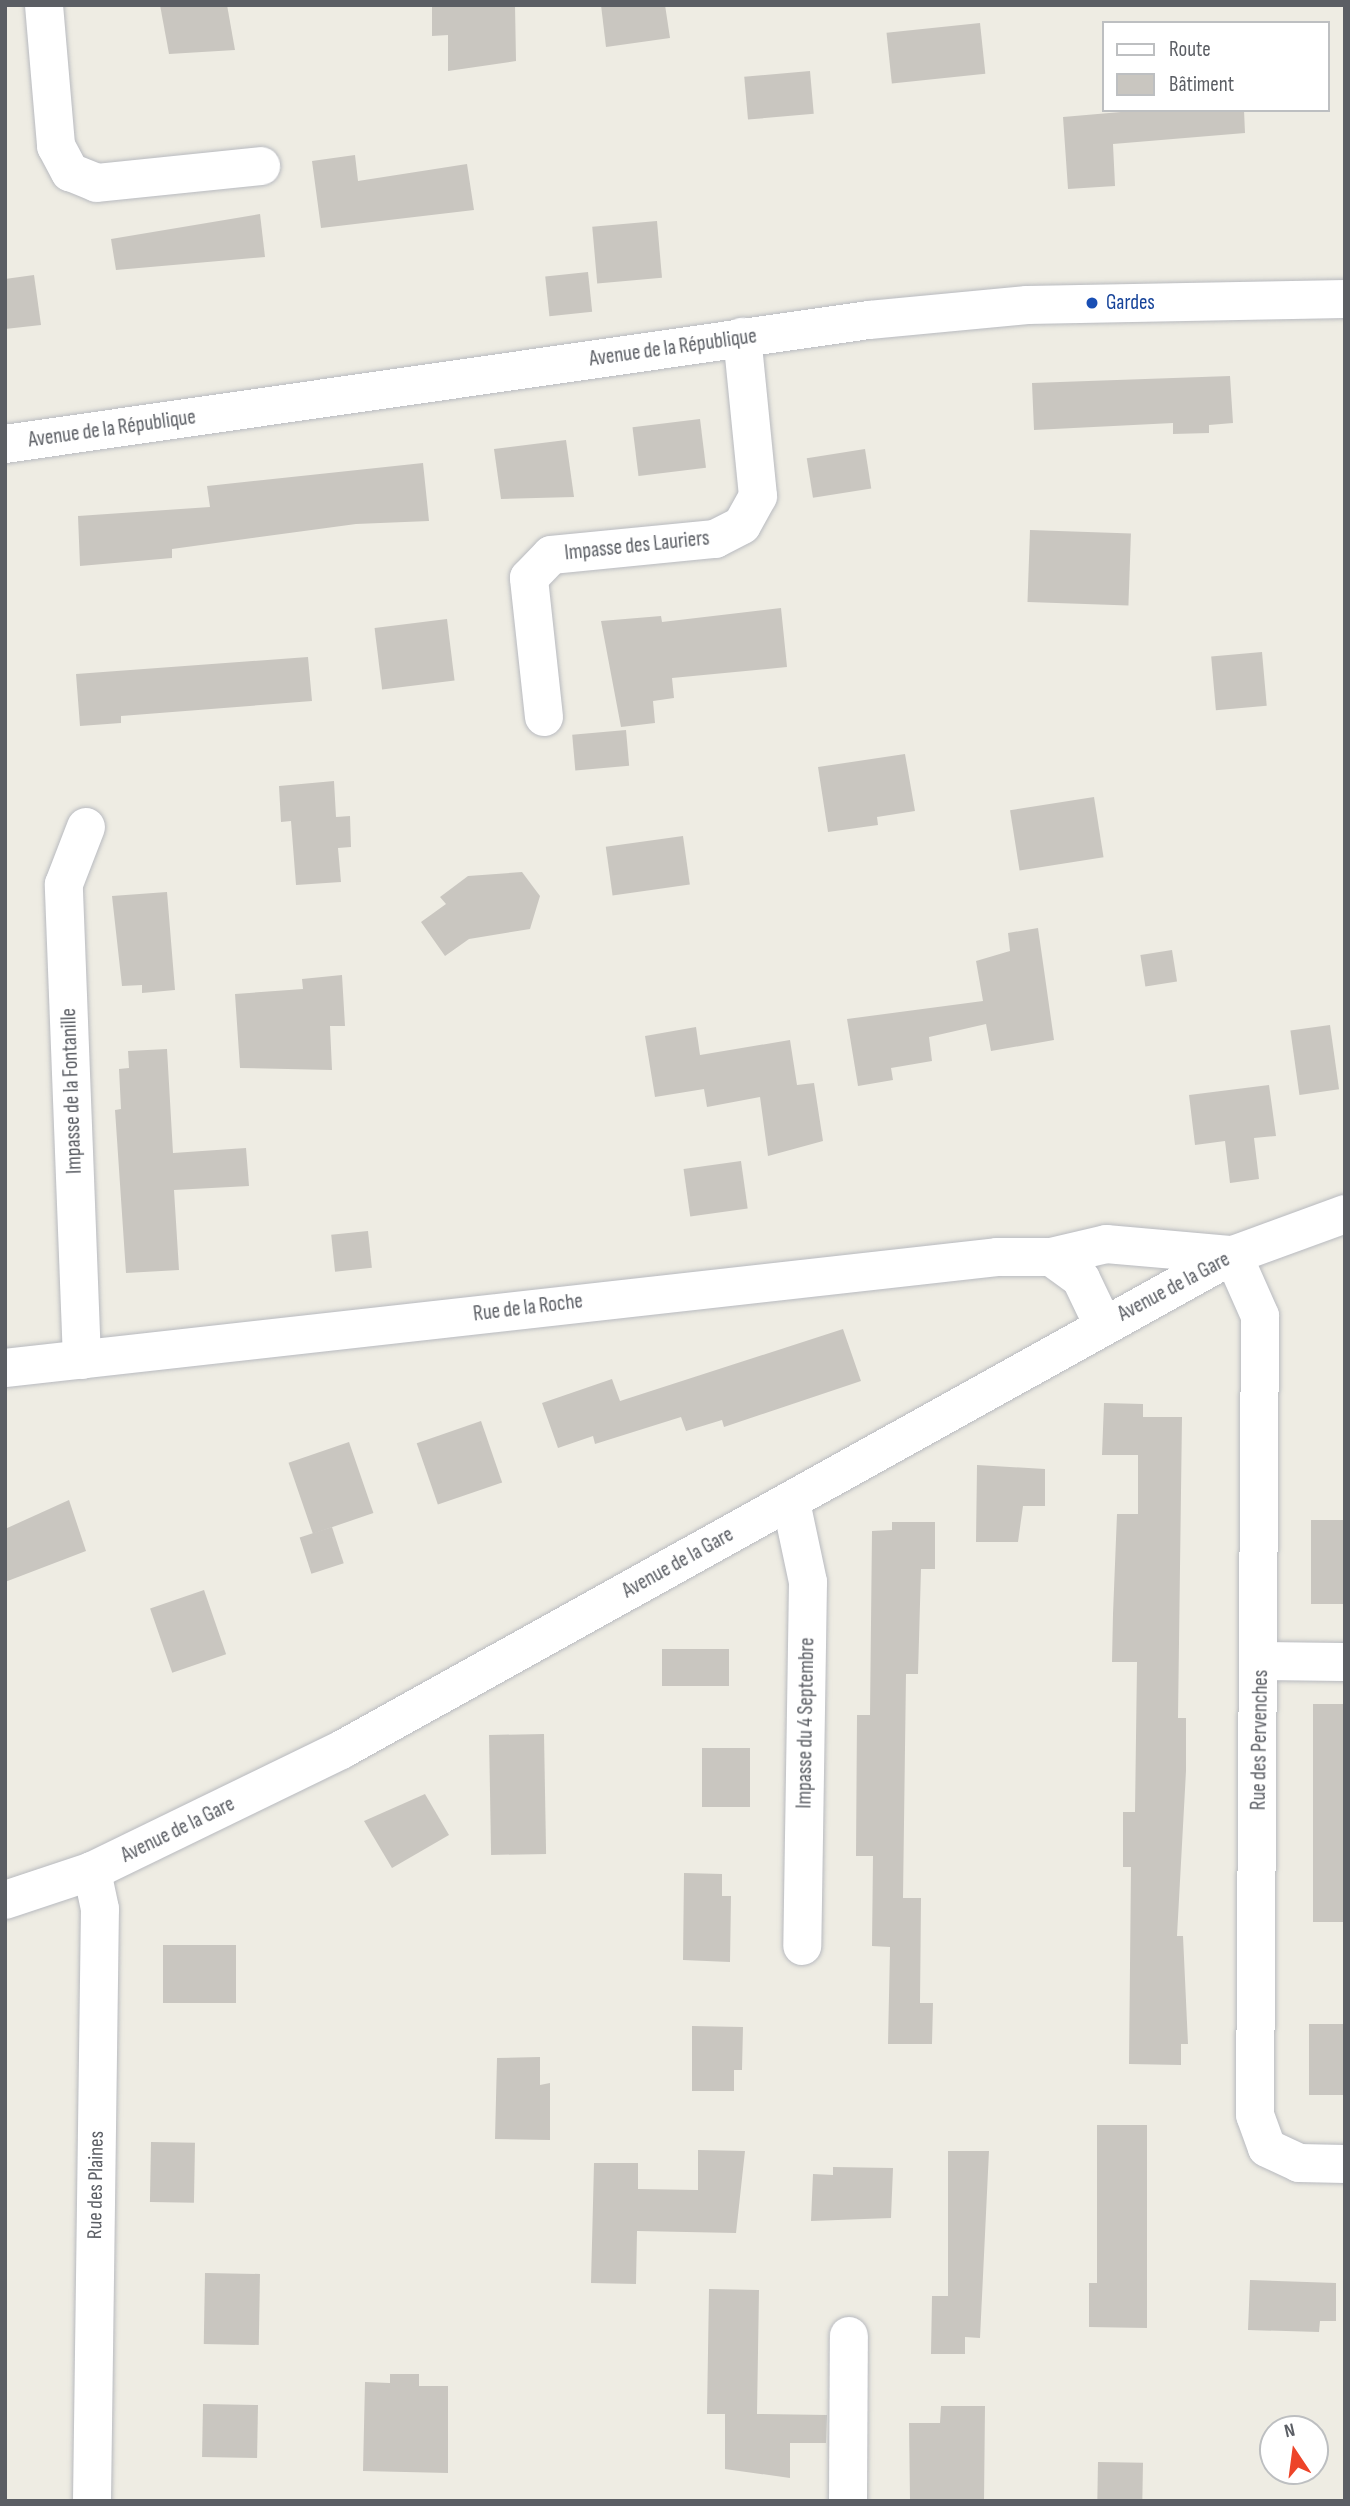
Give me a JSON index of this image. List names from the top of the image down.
{
  "streets": {
    "street": [
      "Avenue de la République",
      "Impasse des Lauriers",
      "Impasse de la Fontanille",
      "Avenue de la Gare",
      "Rue de la Roche",
      "Impasse du 4 Septembre",
      "Rue des Pervenches",
      "Rue des Plaines"
    ]
  },
  "crossings": [
    ["Avenue de la République", "Impasse des Lauriers"],
    ["Impasse de la Fontanille", "Rue de la Roche"],
    ["Avenue de la Gare", "Rue de la Roche"],
    ["Avenue de la Gare", "Impasse du 4 Septembre"],
    ["Avenue de la Gare", "Rue des Pervenches"],
    ["Avenue de la Gare", "Rue des Plaines"],
    ["Rue de la Roche", "Rue des Pervenches"]
  ],
  "places": ["Gardes"],
  "legend": ["Route", "Bâtiment"],
  "north": "top"
}
